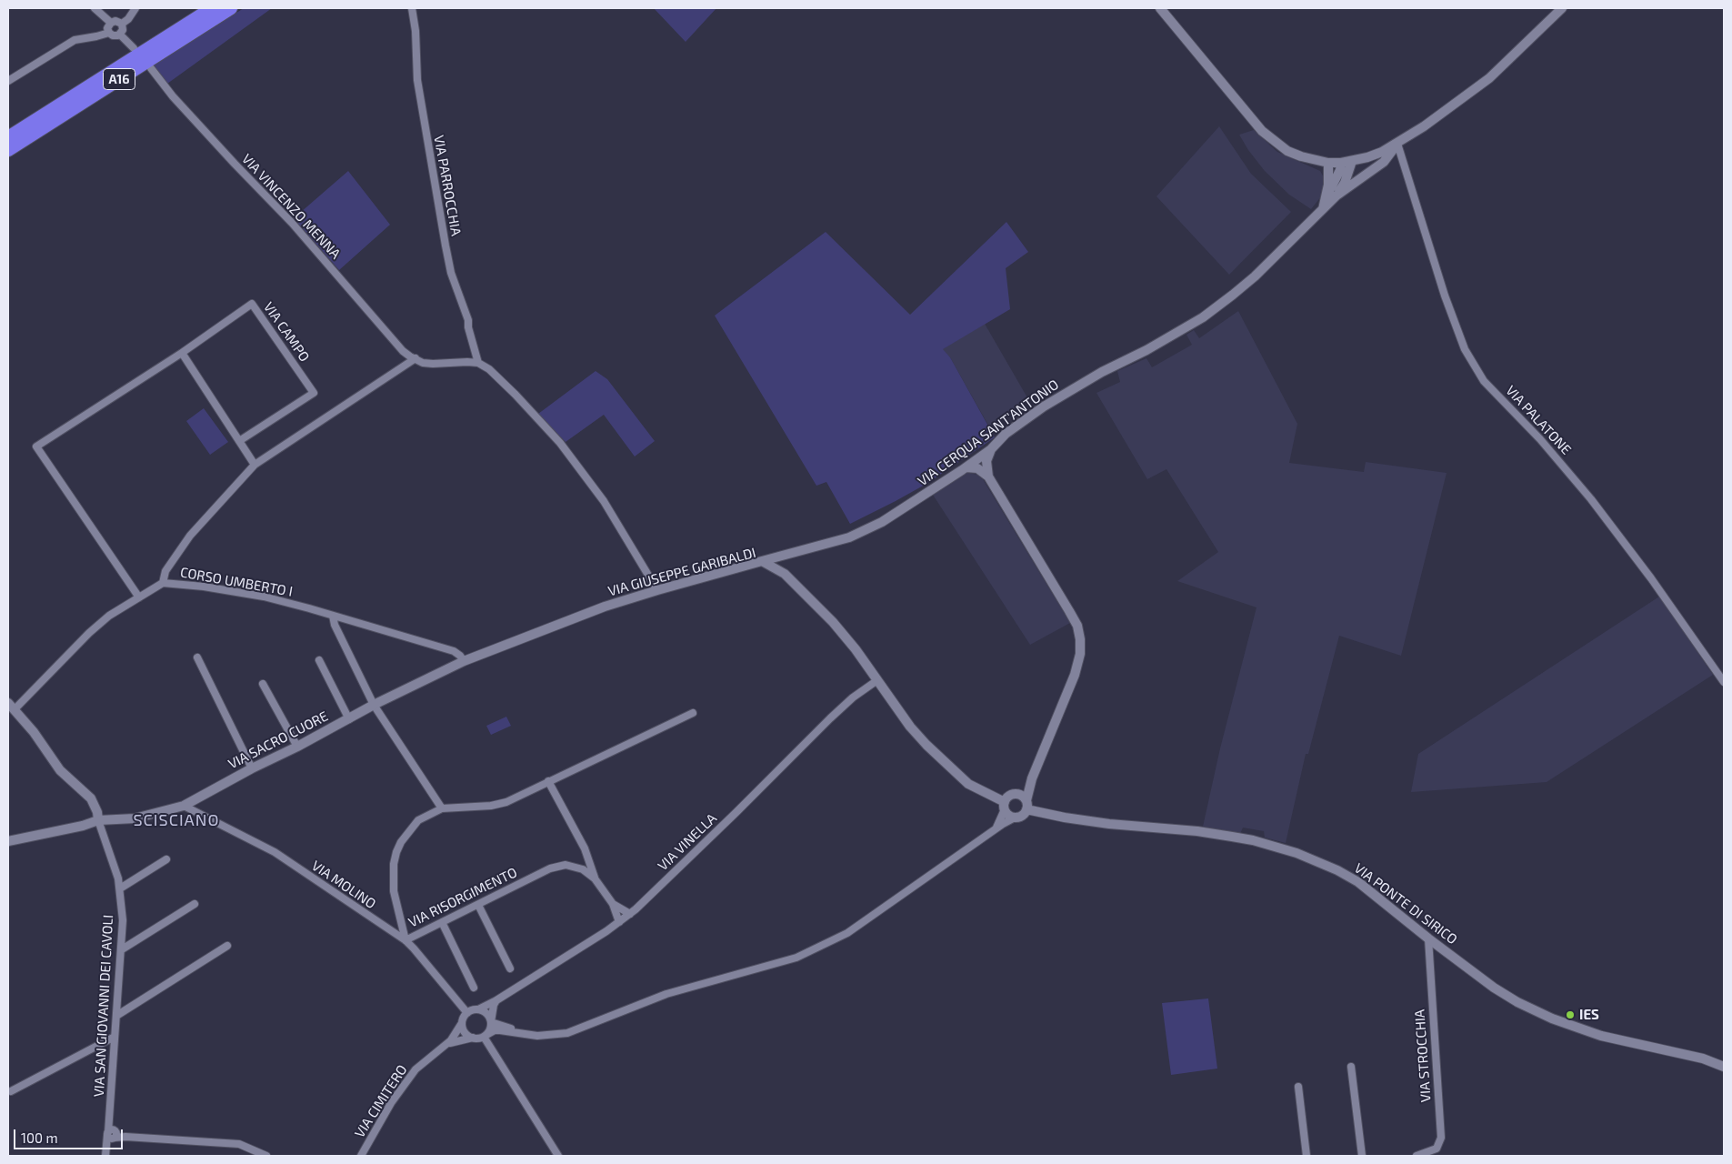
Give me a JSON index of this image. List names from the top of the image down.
{
  "streets": {
    "highway": ["A16"],
    "street": [
      "VIA PARROCCHIA",
      "VIA VINCENZO MENNA",
      "VIA CAMPO",
      "VIA PALATONE",
      "VIA CERQUA SANT'ANTONIO",
      "VIA GIUSEPPE GARIBALDI",
      "CORSO UMBERTO I",
      "VIA SACRO CUORE",
      "VIA VINELLA",
      "VIA MOLINO",
      "VIA RISORGIMENTO",
      "VIA PONTE DI SIRICO",
      "VIA SAN GIOVANNI DEI CAVOLI",
      "VIA STROCCHIA",
      "VIA CIMITERO"
    ]
  },
  "crossings": [
    ["VIA PALATONE", "VIA CERQUA SANT'ANTONIO"],
    ["VIA CERQUA SANT'ANTONIO", "VIA GIUSEPPE GARIBALDI"],
    ["VIA GIUSEPPE GARIBALDI", "CORSO UMBERTO I"],
    ["VIA GIUSEPPE GARIBALDI", "VIA SACRO CUORE"],
    ["VIA GIUSEPPE GARIBALDI", "VIA VINELLA"],
    ["VIA GIUSEPPE GARIBALDI", "VIA PONTE DI SIRICO"],
    ["CORSO UMBERTO I", "VIA SACRO CUORE"],
    ["VIA SACRO CUORE", "VIA MOLINO"],
    ["VIA SACRO CUORE", "VIA SAN GIOVANNI DEI CAVOLI"],
    ["VIA VINELLA", "VIA MOLINO"],
    ["VIA MOLINO", "VIA RISORGIMENTO"],
    ["VIA PONTE DI SIRICO", "VIA STROCCHIA"]
  ],
  "districts": ["SCISCIANO"],
  "places": ["IES"],
  "scale_bar": "100 m"
}
